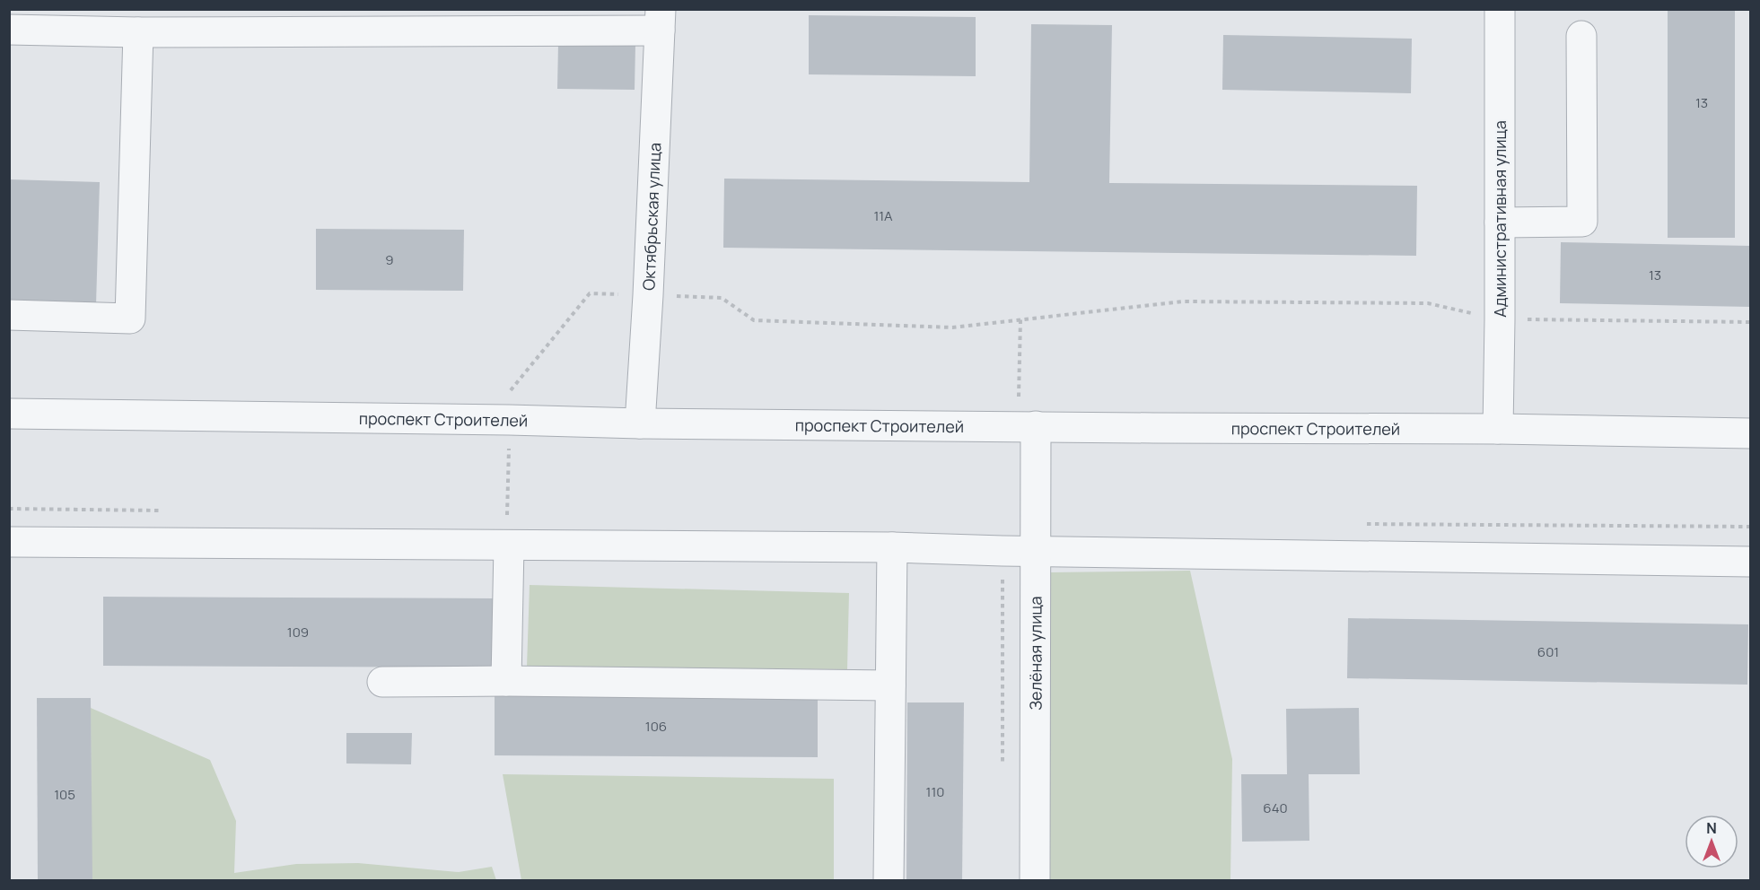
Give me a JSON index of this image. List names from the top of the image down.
{
  "streets": {
    "street": [
      "Октябрьская улица",
      "Административная улица",
      "проспект Строителей",
      "Зелёная улица"
    ]
  },
  "crossings": [
    ["Октябрьская улица", "проспект Строителей"],
    ["Административная улица", "проспект Строителей"],
    ["проспект Строителей", "Зелёная улица"]
  ],
  "house_numbers": [
    "13",
    "11А",
    "9",
    "13",
    "109",
    "601",
    "106",
    "110",
    "105",
    "640"
  ],
  "north": "top"
}
